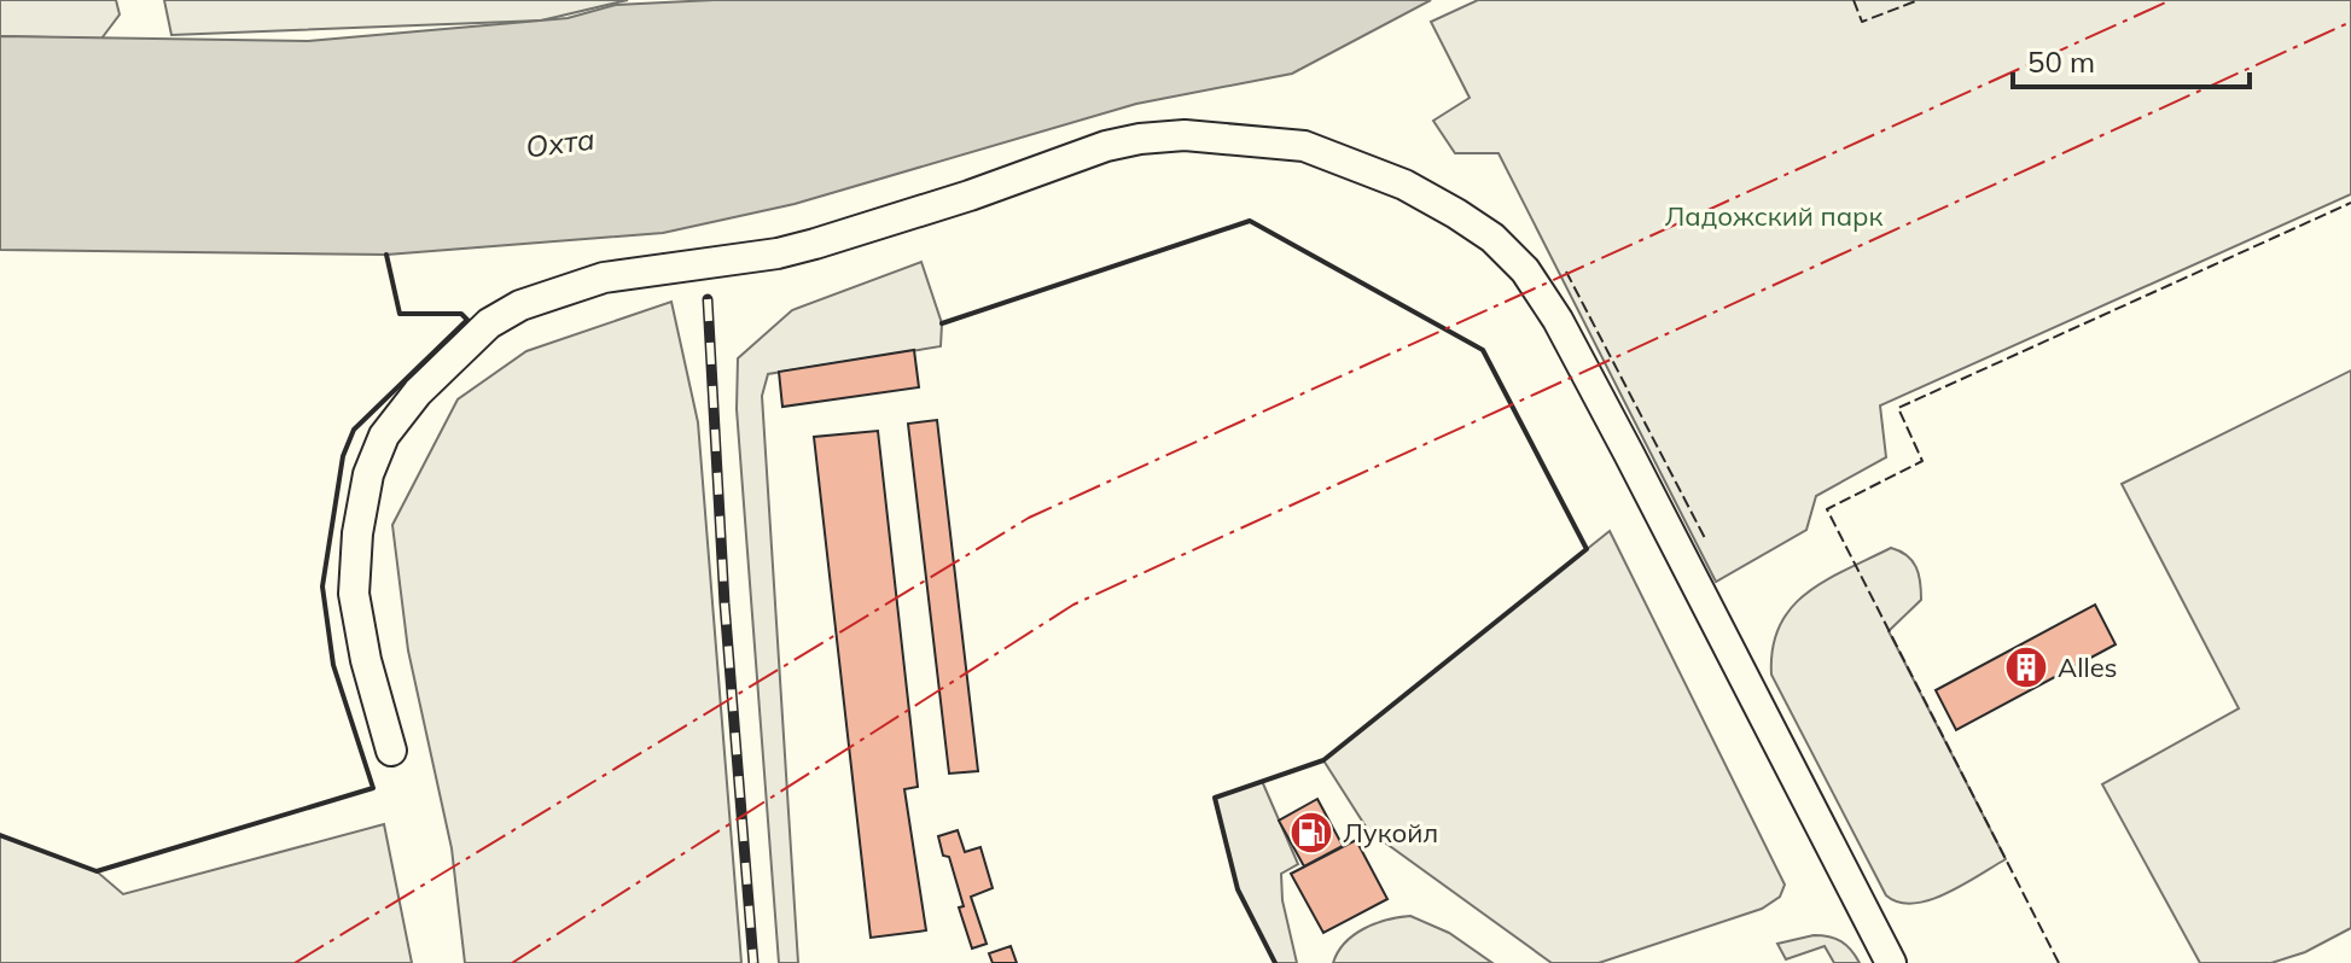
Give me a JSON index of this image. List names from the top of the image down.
{
  "water": ["Охта"],
  "parks": ["Ладожский парк"],
  "places": {
    "building": ["Alles"],
    "fuel station": ["Лукойл"]
  },
  "scale_bar": "50 m"
}
